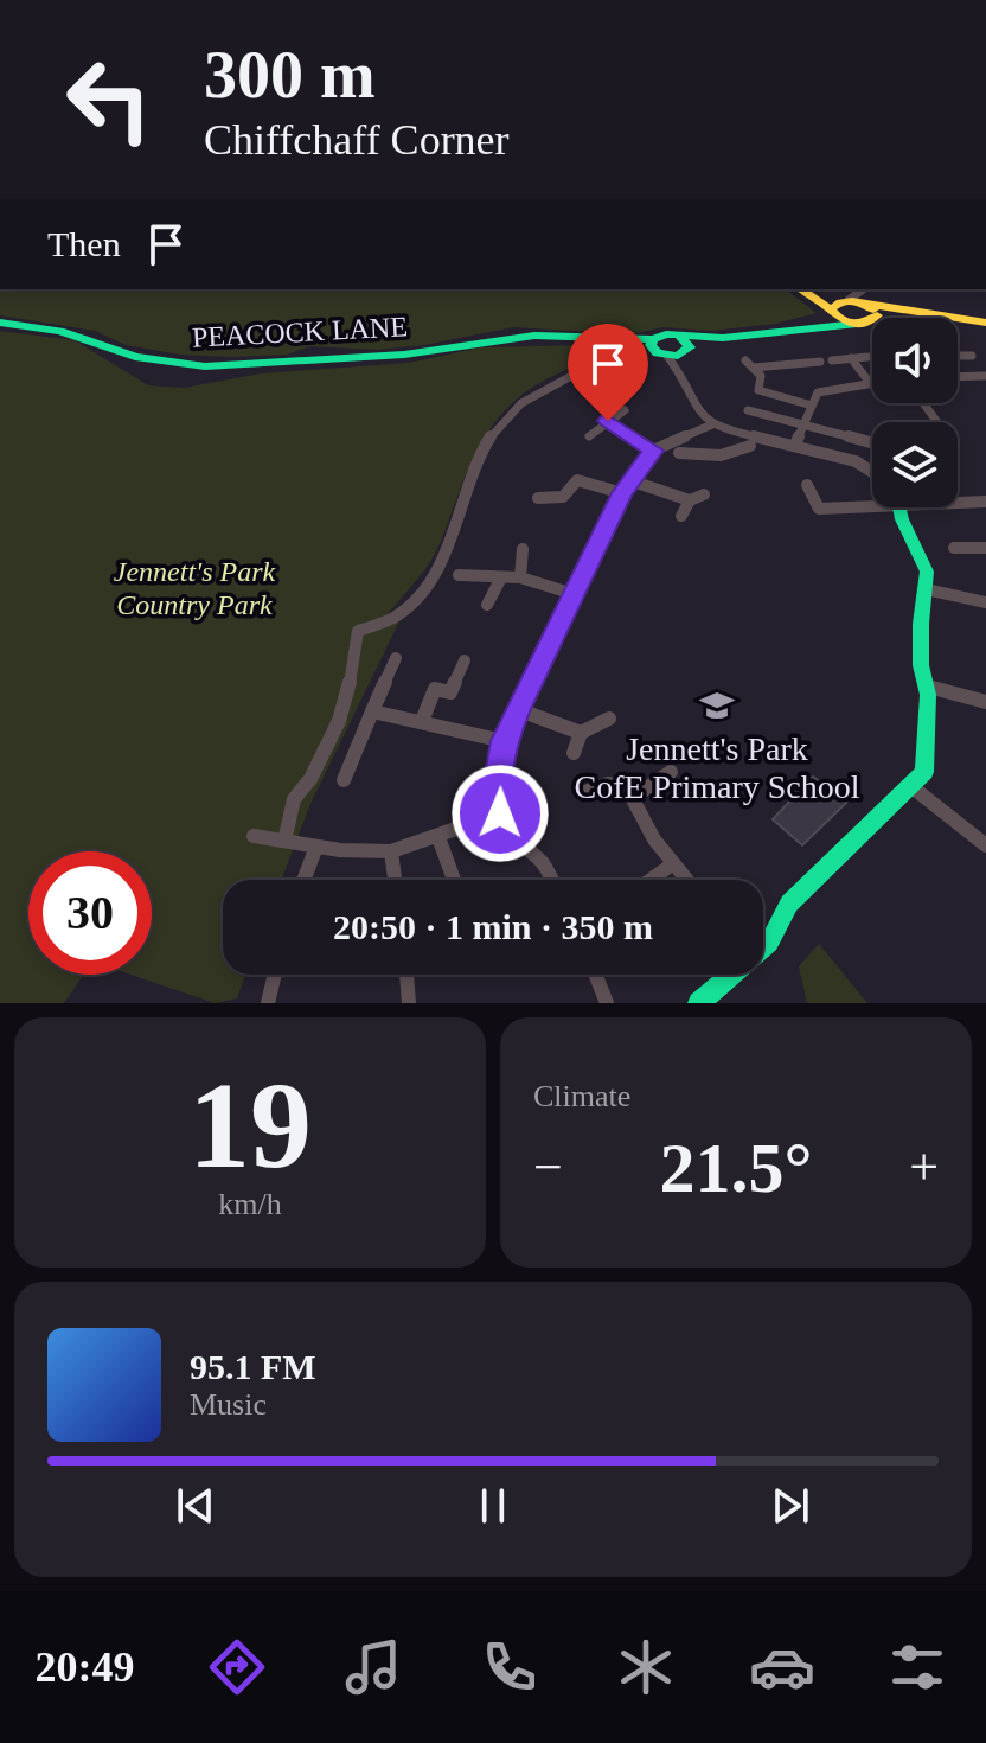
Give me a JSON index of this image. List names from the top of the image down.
{
  "streets": {
    "street": ["PEACOCK LANE"]
  },
  "parks": ["Jennett's Park Country Park"],
  "places": {
    "school or university": ["Jennett's Park CofE Primary School"]
  },
  "page": {
    "turn": ["300 m", "Chiffchaff Corner"],
    "then": "Then",
    "limit": "30",
    "trip": "20:50 · 1 min · 350 m",
    "tile": [
      ["19", "km/h"],
      "Climate"
    ],
    "heat": ["−", "21.5°", "+"],
    "song": ["95.1 FM", "Music"],
    "tabs": "20:49"
  }
}
